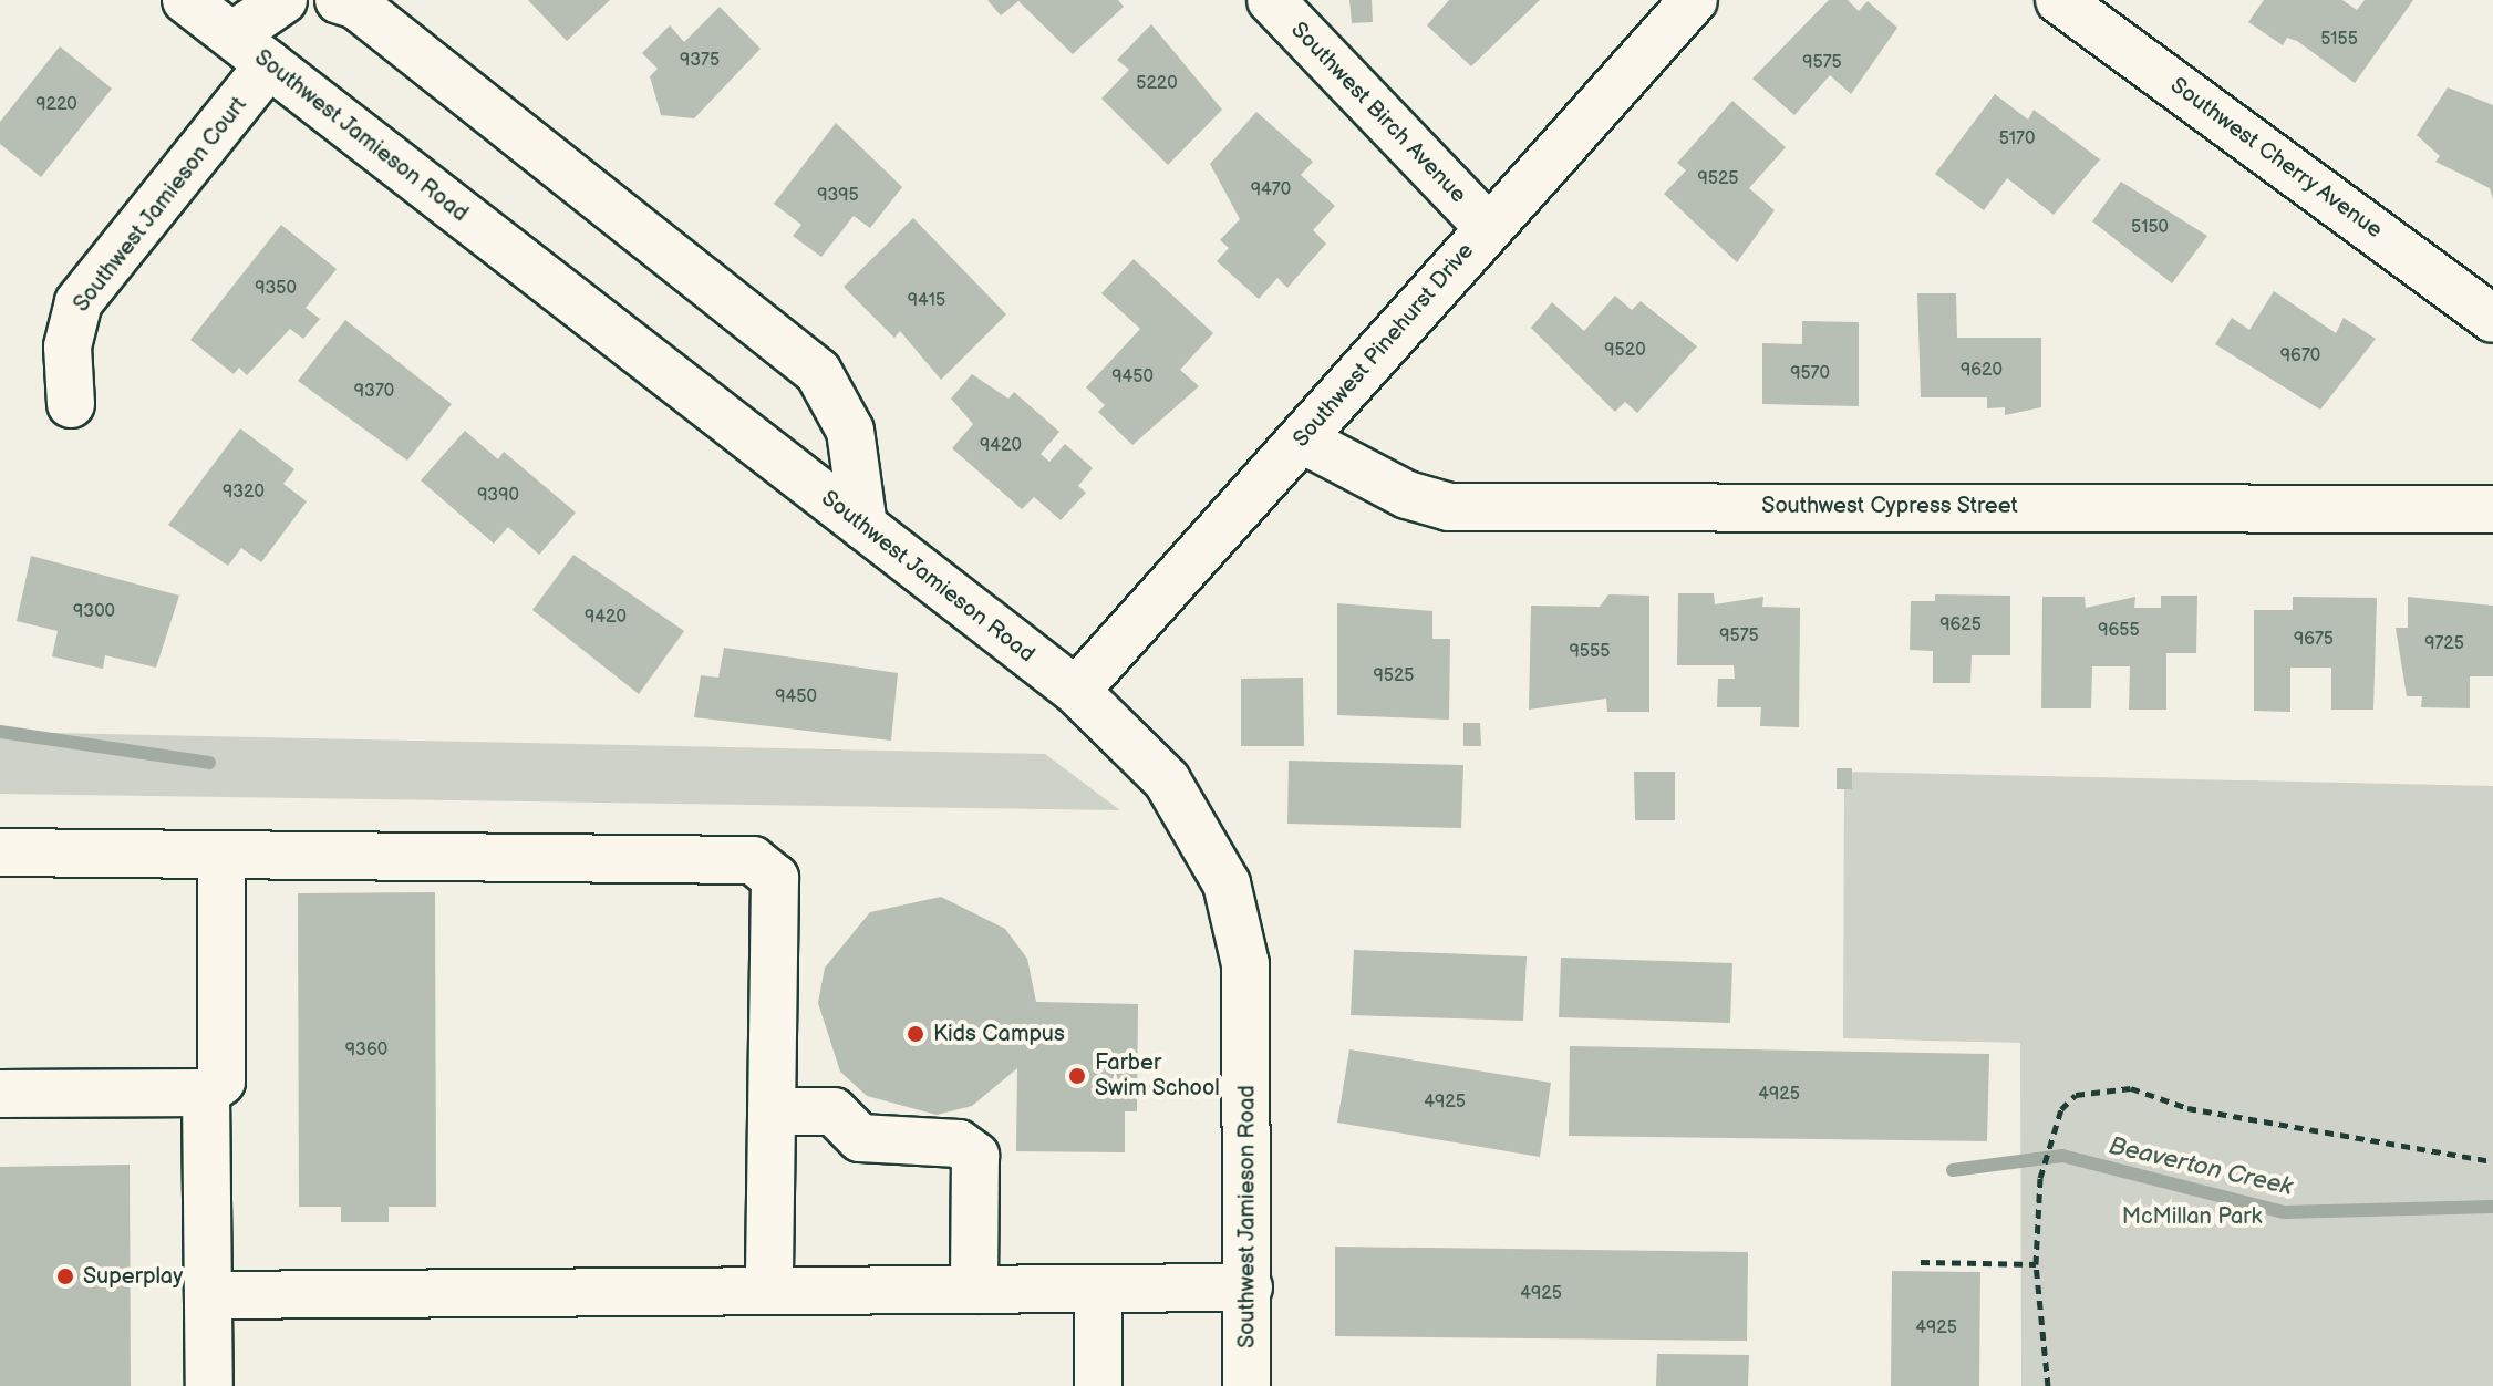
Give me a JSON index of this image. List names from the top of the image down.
{
  "streets": {
    "street": [
      "Southwest Birch Avenue",
      "Southwest Jamieson Road",
      "Southwest Cherry Avenue",
      "Southwest Jamieson Court",
      "Southwest Pinehurst Drive",
      "Southwest Cypress Street"
    ]
  },
  "crossings": [
    ["Southwest Birch Avenue", "Southwest Pinehurst Drive"],
    ["Southwest Jamieson Road", "Southwest Jamieson Court"],
    ["Southwest Jamieson Road", "Southwest Pinehurst Drive"],
    ["Southwest Pinehurst Drive", "Southwest Cypress Street"]
  ],
  "water": ["Beaverton Creek"],
  "parks": ["McMillan Park"],
  "places": ["Kids Campus", "Farber Swim School", "Superplay"],
  "house_numbers": [
    "5155",
    "9375",
    "9575",
    "5220",
    "9220",
    "5170",
    "9525",
    "9470",
    "9395",
    "5150",
    "9350",
    "9415",
    "9520",
    "9670",
    "9620",
    "9570",
    "9450",
    "9370",
    "9420",
    "9320",
    "9390",
    "9300",
    "9420",
    "9625",
    "9655",
    "9575",
    "9675",
    "9725",
    "9555",
    "9525",
    "9450",
    "9360",
    "4925",
    "4925",
    "4925",
    "4925"
  ]
}
